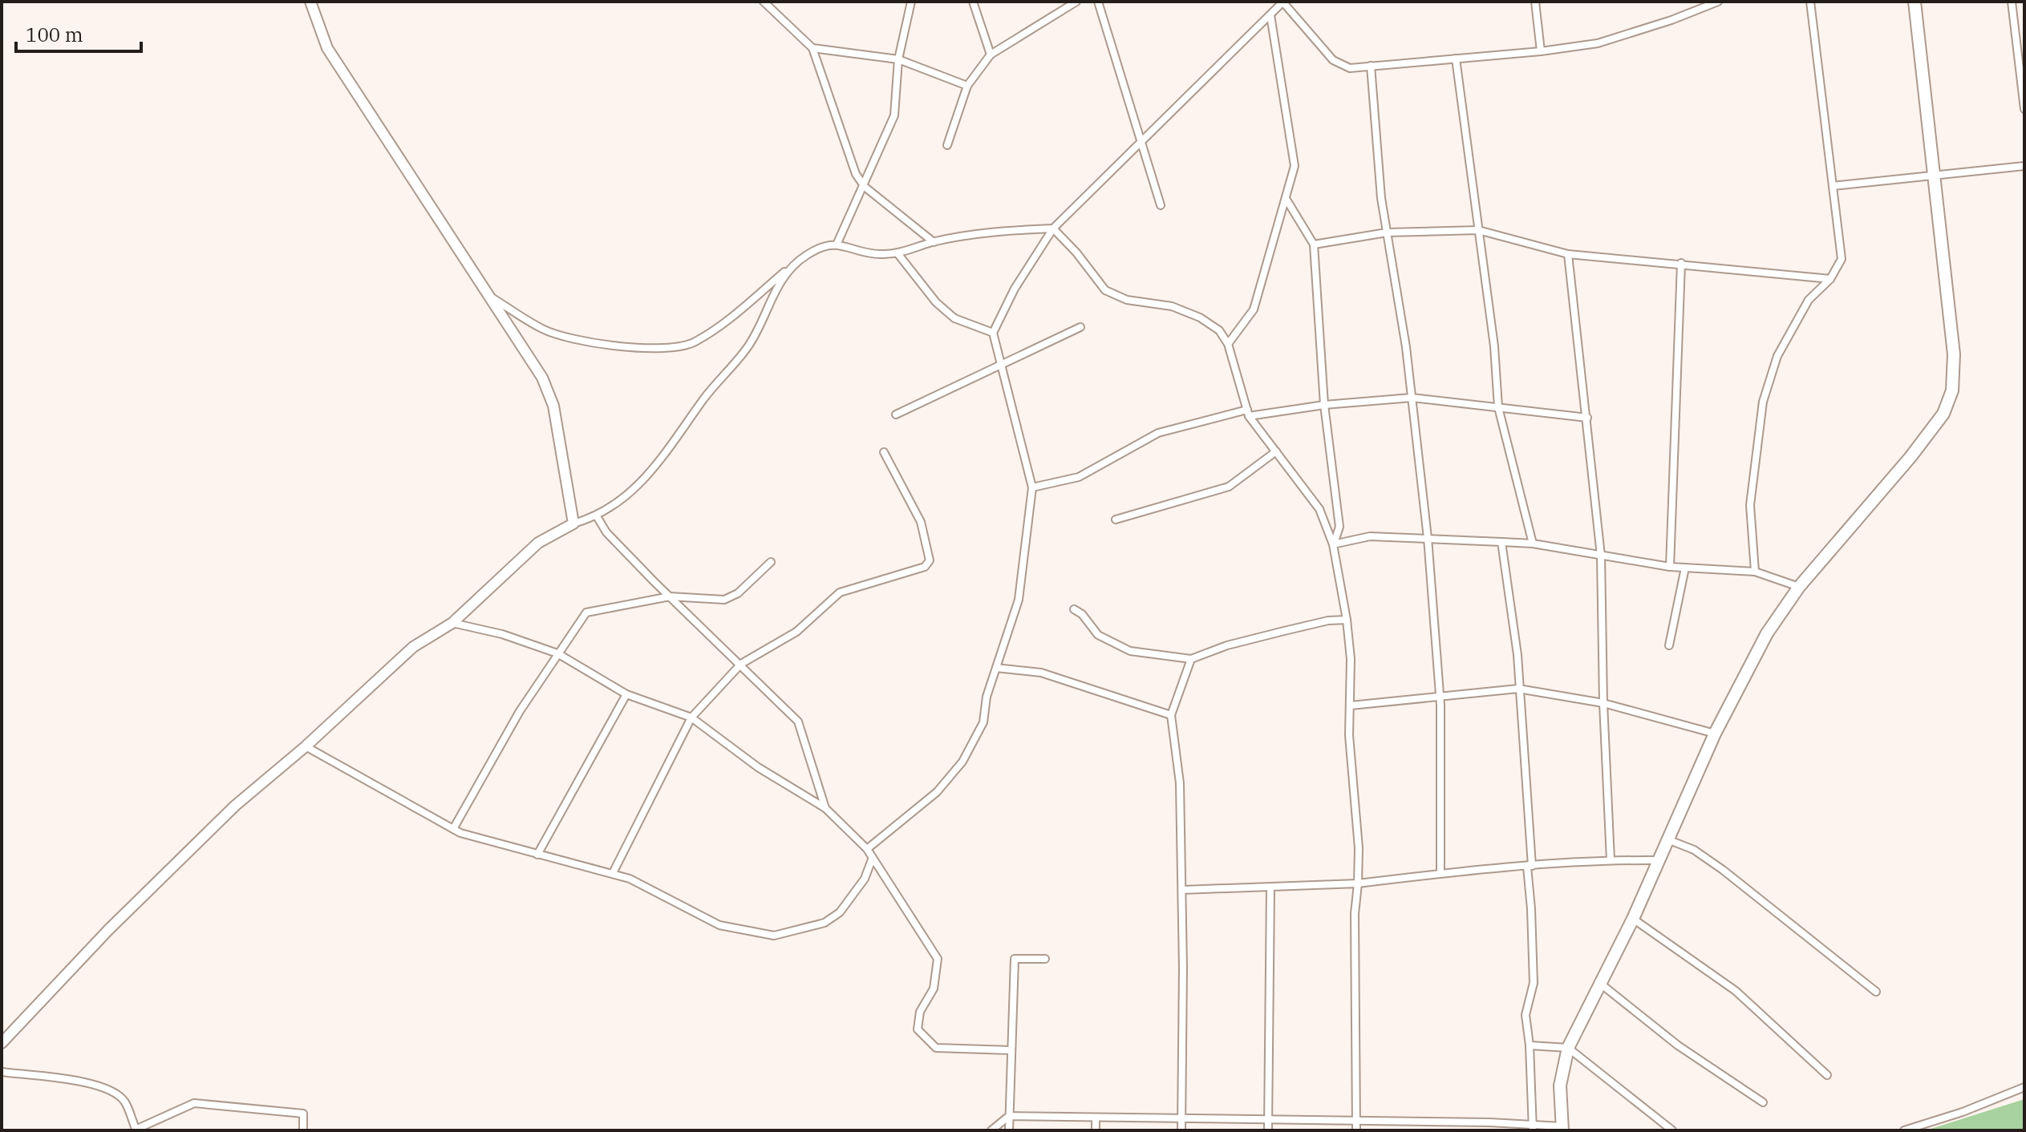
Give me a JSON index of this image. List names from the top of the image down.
{
  "scale_bar": "100 m"
}
